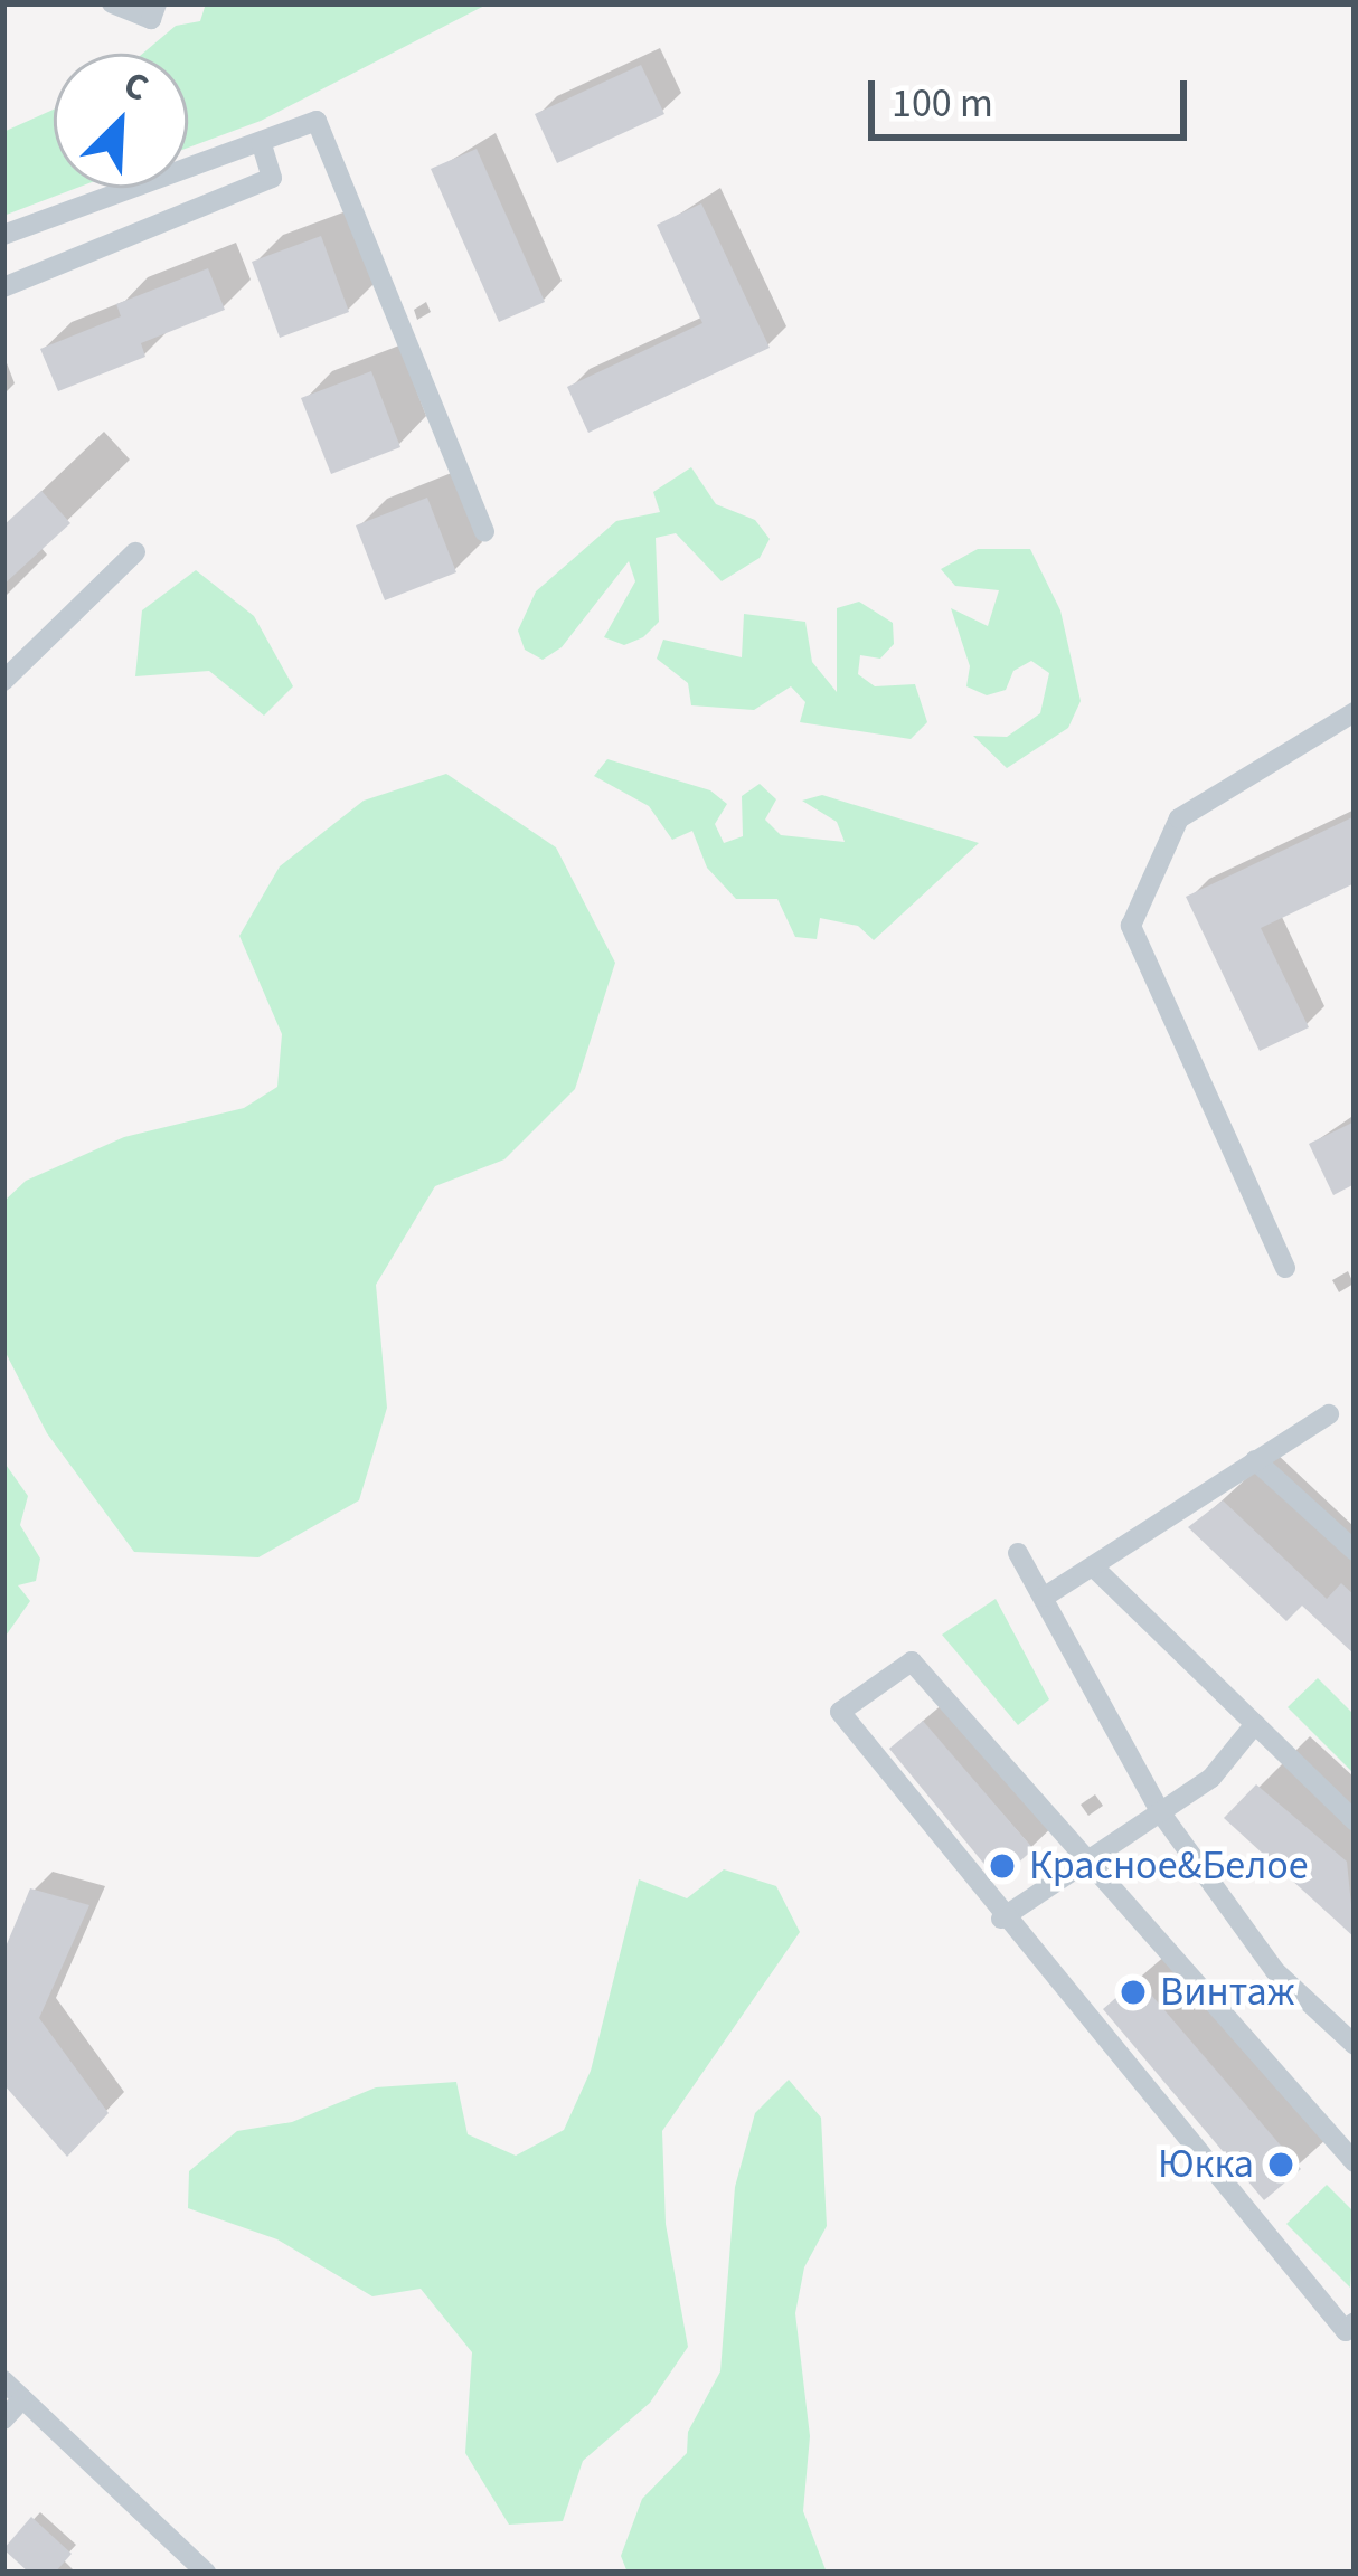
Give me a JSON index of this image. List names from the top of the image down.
{
  "places": ["Красное&Белое", "Винтаж", "Юкка"],
  "scale_bar": "100 m",
  "north": "top right"
}
